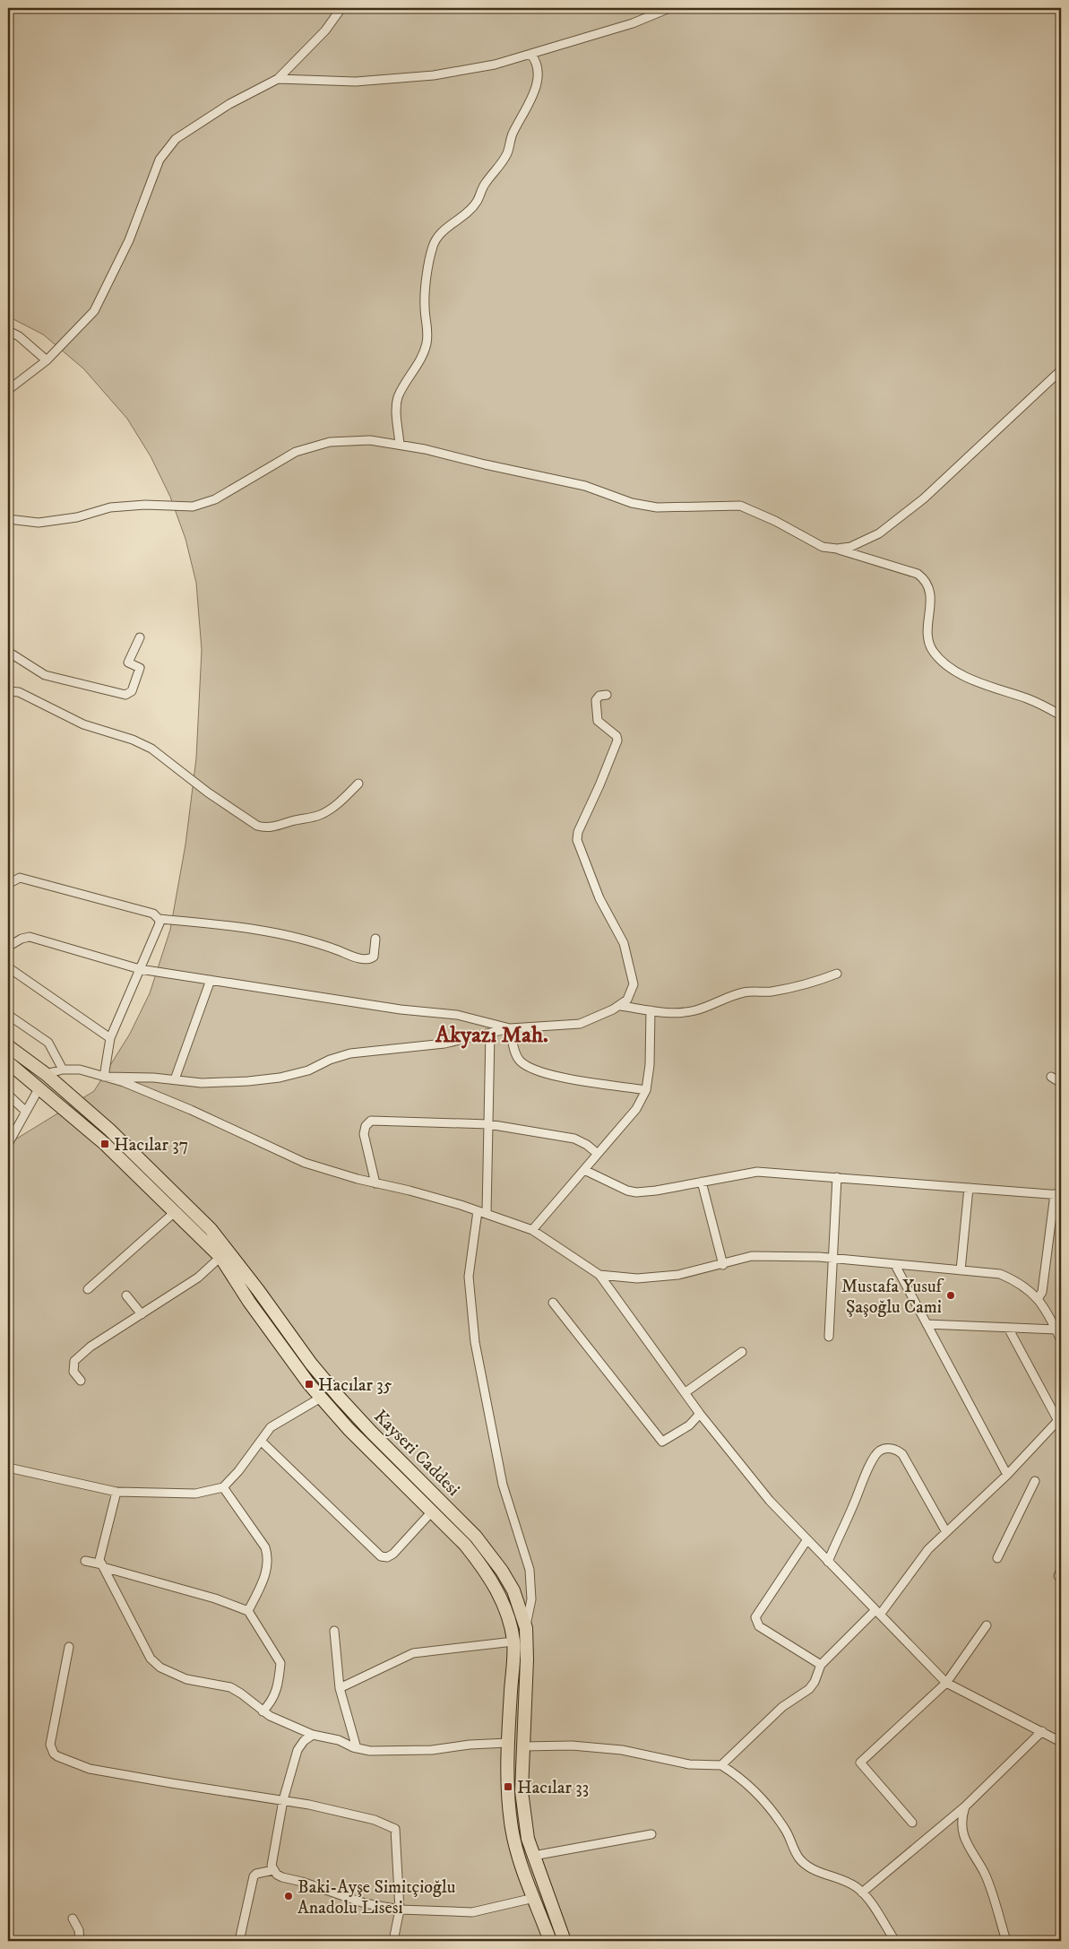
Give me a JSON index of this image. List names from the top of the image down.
{
  "streets": {
    "main road": ["Kayseri Caddesi"]
  },
  "districts": ["Akyazı Mah."],
  "places": {
    "transit": ["Hacılar 37", "Hacılar 35", "Hacılar 33"],
    "other": ["Mustafa Yusuf Şaşoğlu Cami", "Baki-Ayşe Simitçioğlu Anadolu Lisesi"]
  }
}
